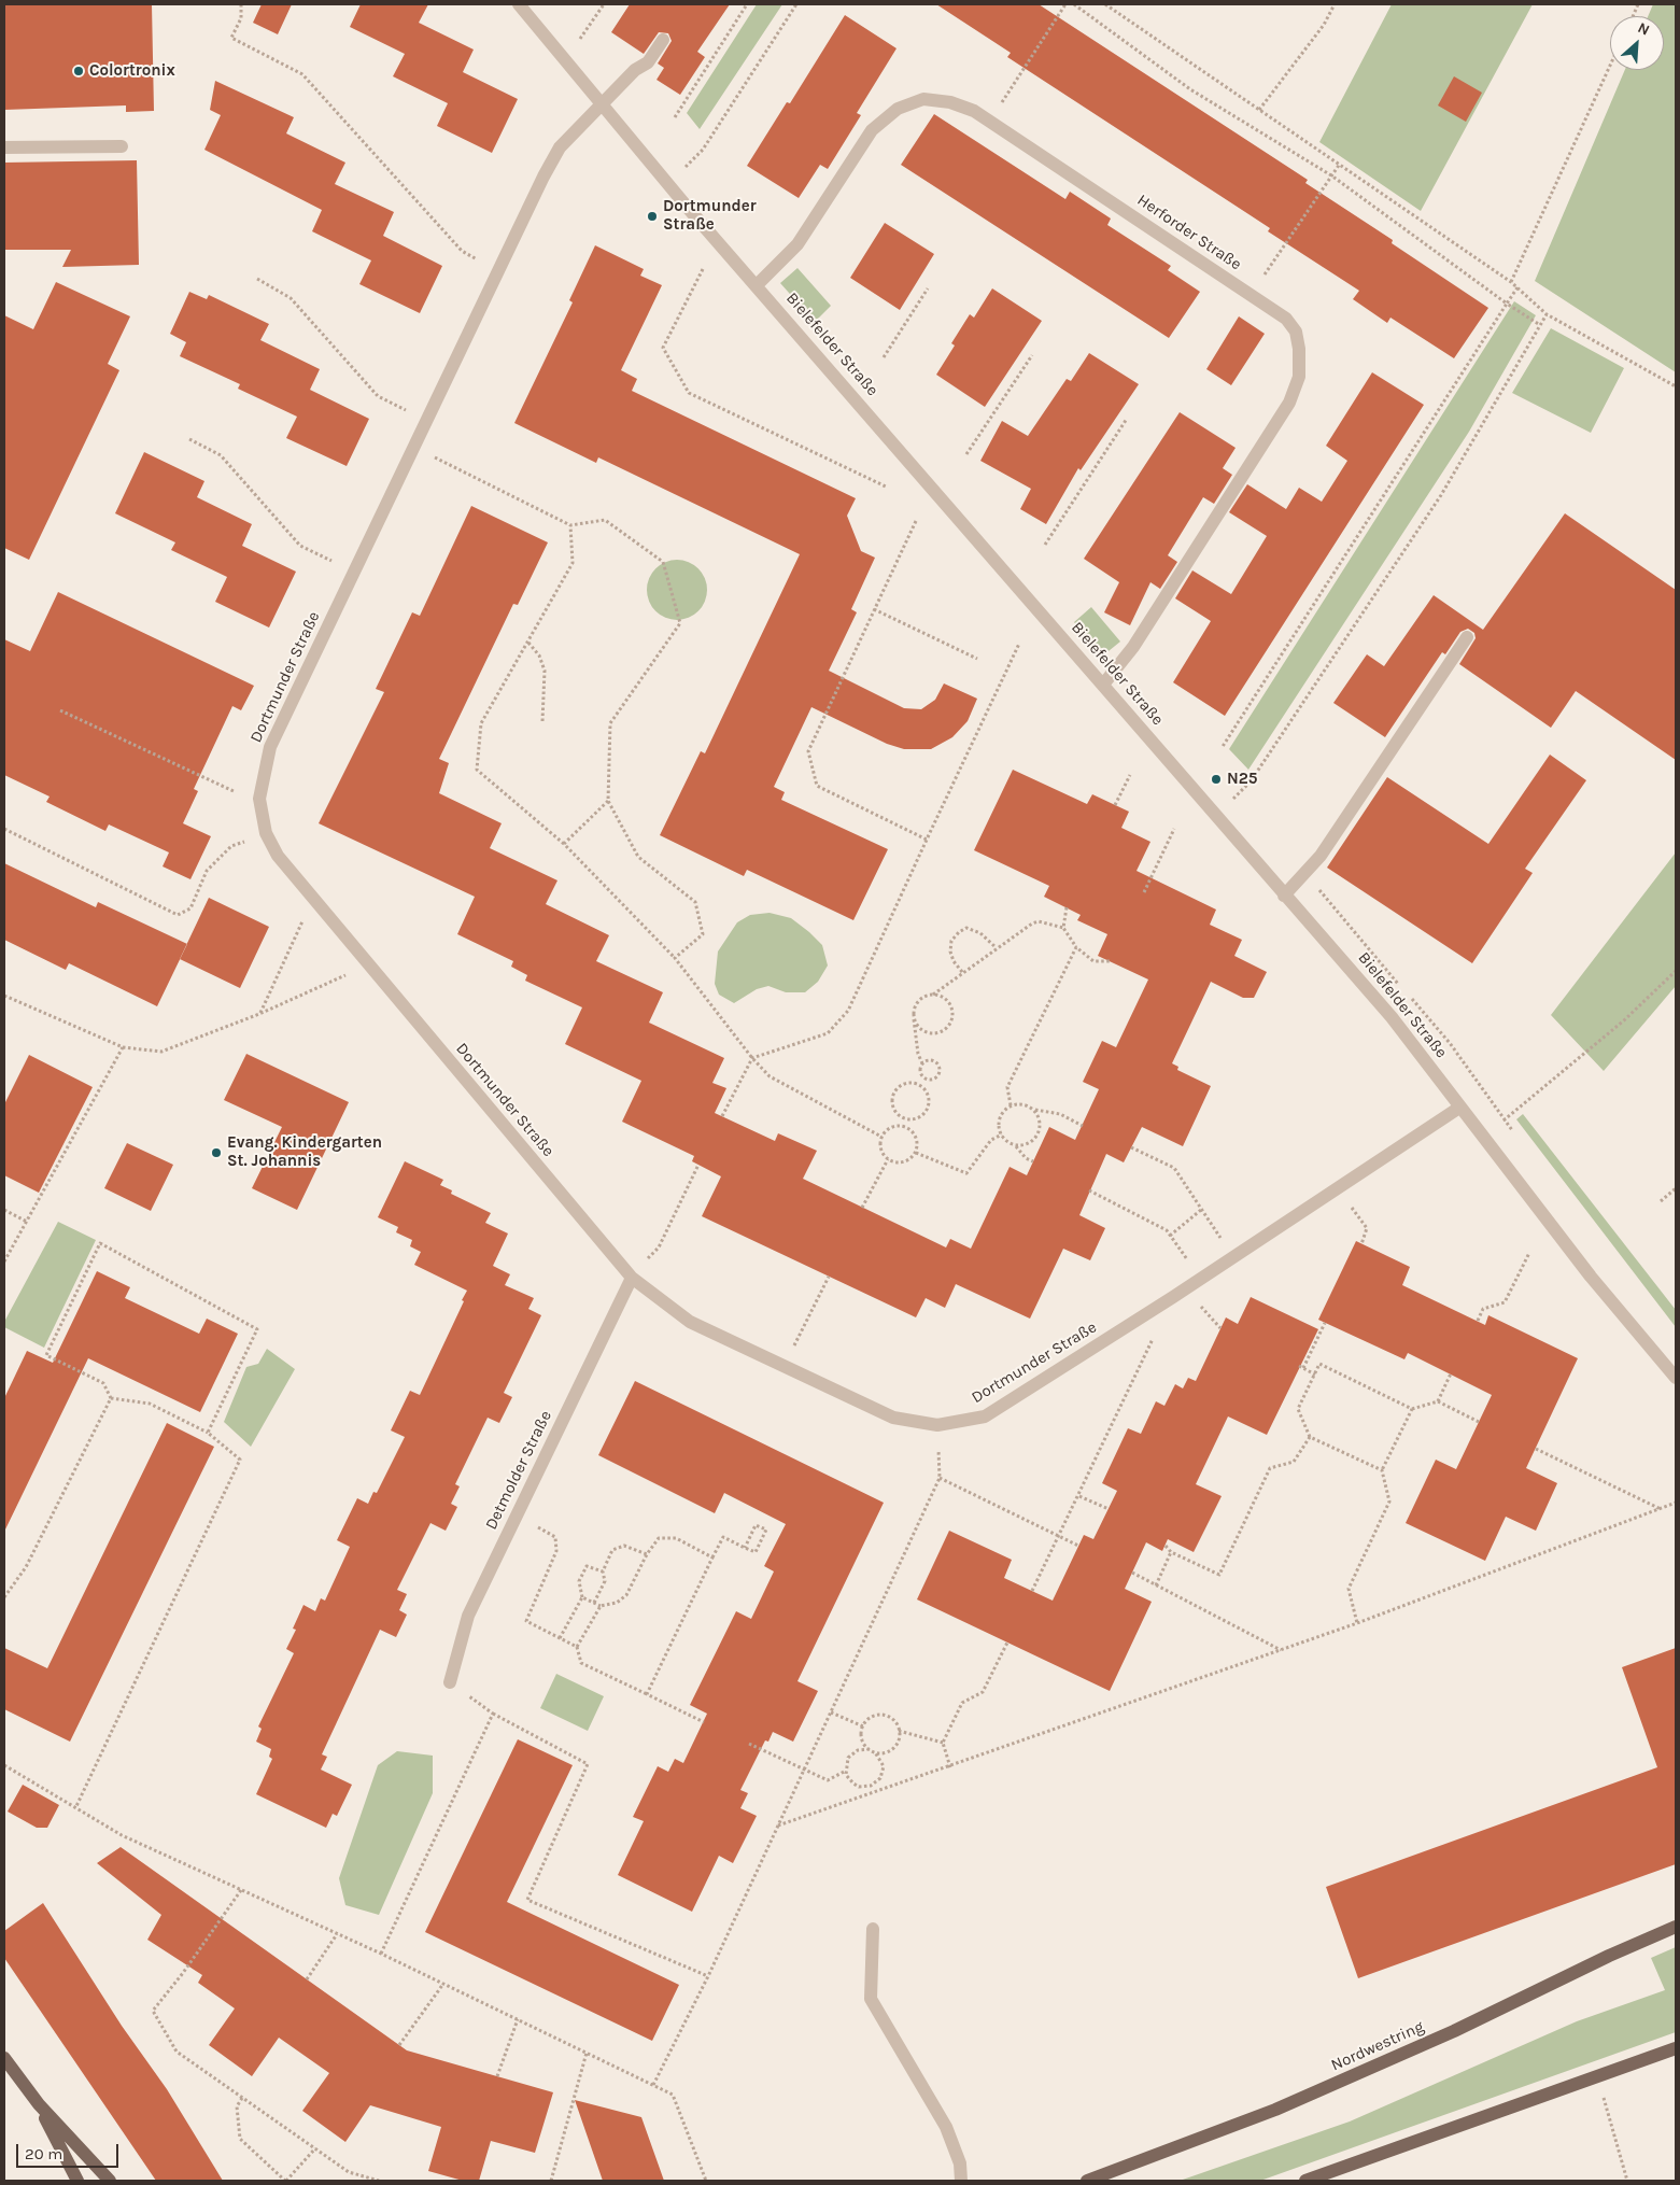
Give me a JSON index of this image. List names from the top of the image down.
{
  "streets": {
    "main road": ["Nordwestring"],
    "street": [
      "Herforder Straße",
      "Bielefelder Straße",
      "Dortmunder Straße",
      "Detmolder Straße"
    ]
  },
  "crossings": [
    ["Herforder Straße", "Bielefelder Straße"],
    ["Bielefelder Straße", "Dortmunder Straße"],
    ["Dortmunder Straße", "Detmolder Straße"]
  ],
  "places": [
    "Colortronix",
    "Dortmunder Straße",
    "N25",
    "Evang. Kindergarten St. Johannis"
  ],
  "scale_bar": "20 m",
  "north": "top right"
}
